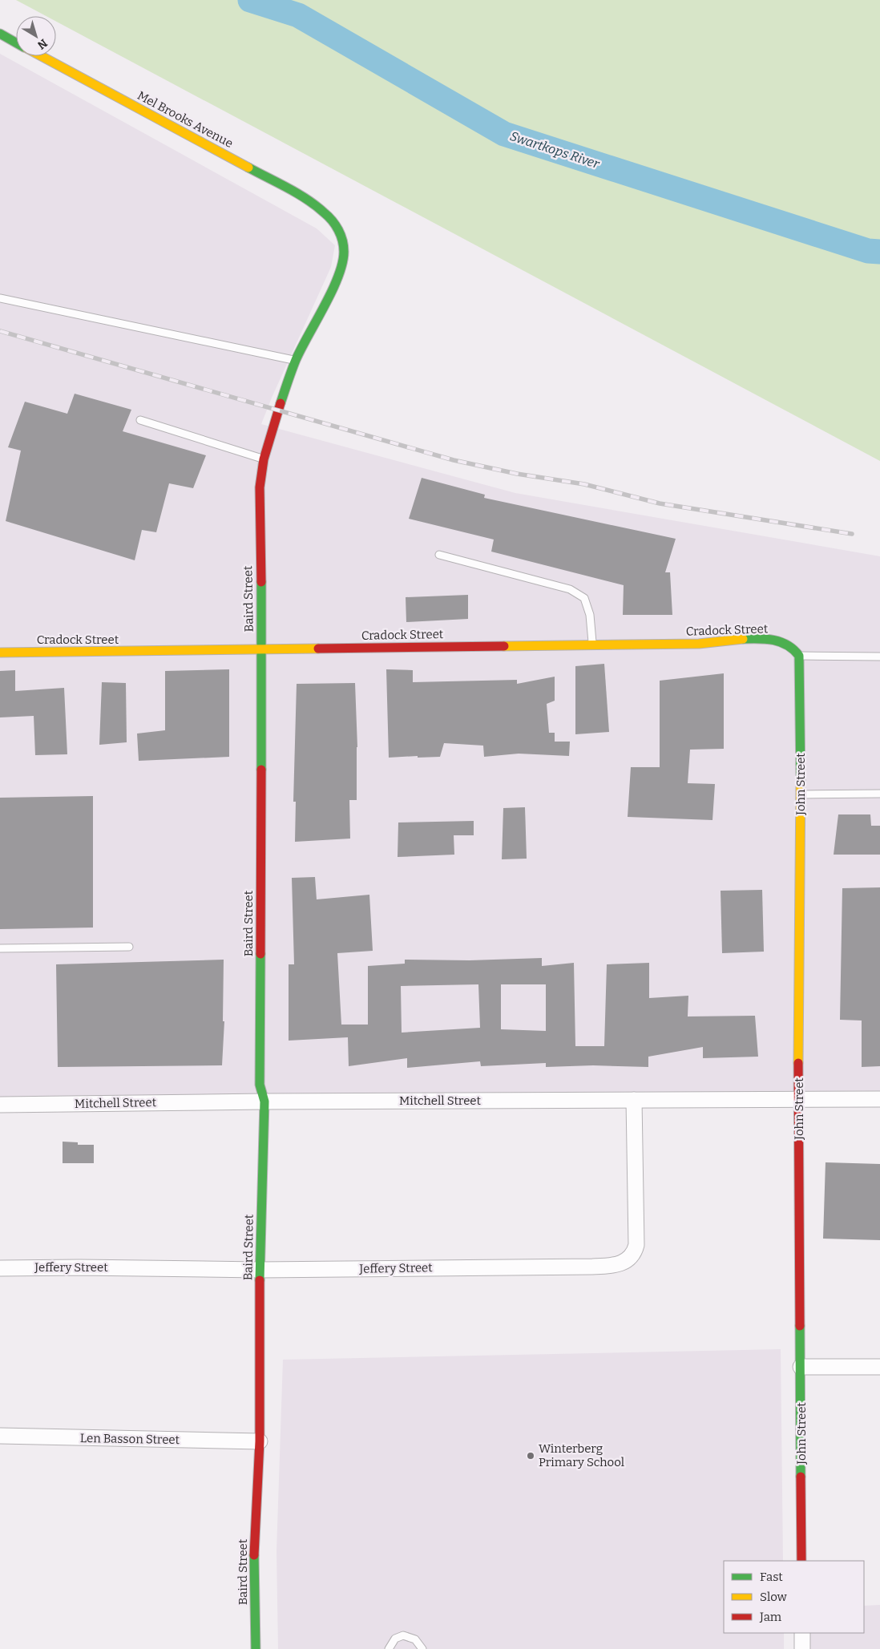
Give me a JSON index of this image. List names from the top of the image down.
{
  "streets": {
    "street": [
      "Mel Brooks Avenue",
      "Baird Street",
      "Cradock Street",
      "John Street",
      "Mitchell Street",
      "Jeffery Street",
      "Len Basson Street"
    ]
  },
  "crossings": [
    ["Mel Brooks Avenue", "Baird Street"],
    ["Baird Street", "Cradock Street"],
    ["Baird Street", "Mitchell Street"],
    ["Baird Street", "Jeffery Street"],
    ["Baird Street", "Len Basson Street"],
    ["Cradock Street", "John Street"],
    ["John Street", "Mitchell Street"],
    ["Mitchell Street", "Jeffery Street"]
  ],
  "water": ["Swartkops River"],
  "places": ["Winterberg Primary School"],
  "legend": ["Fast", "Slow", "Jam"],
  "north": "bottom right"
}
